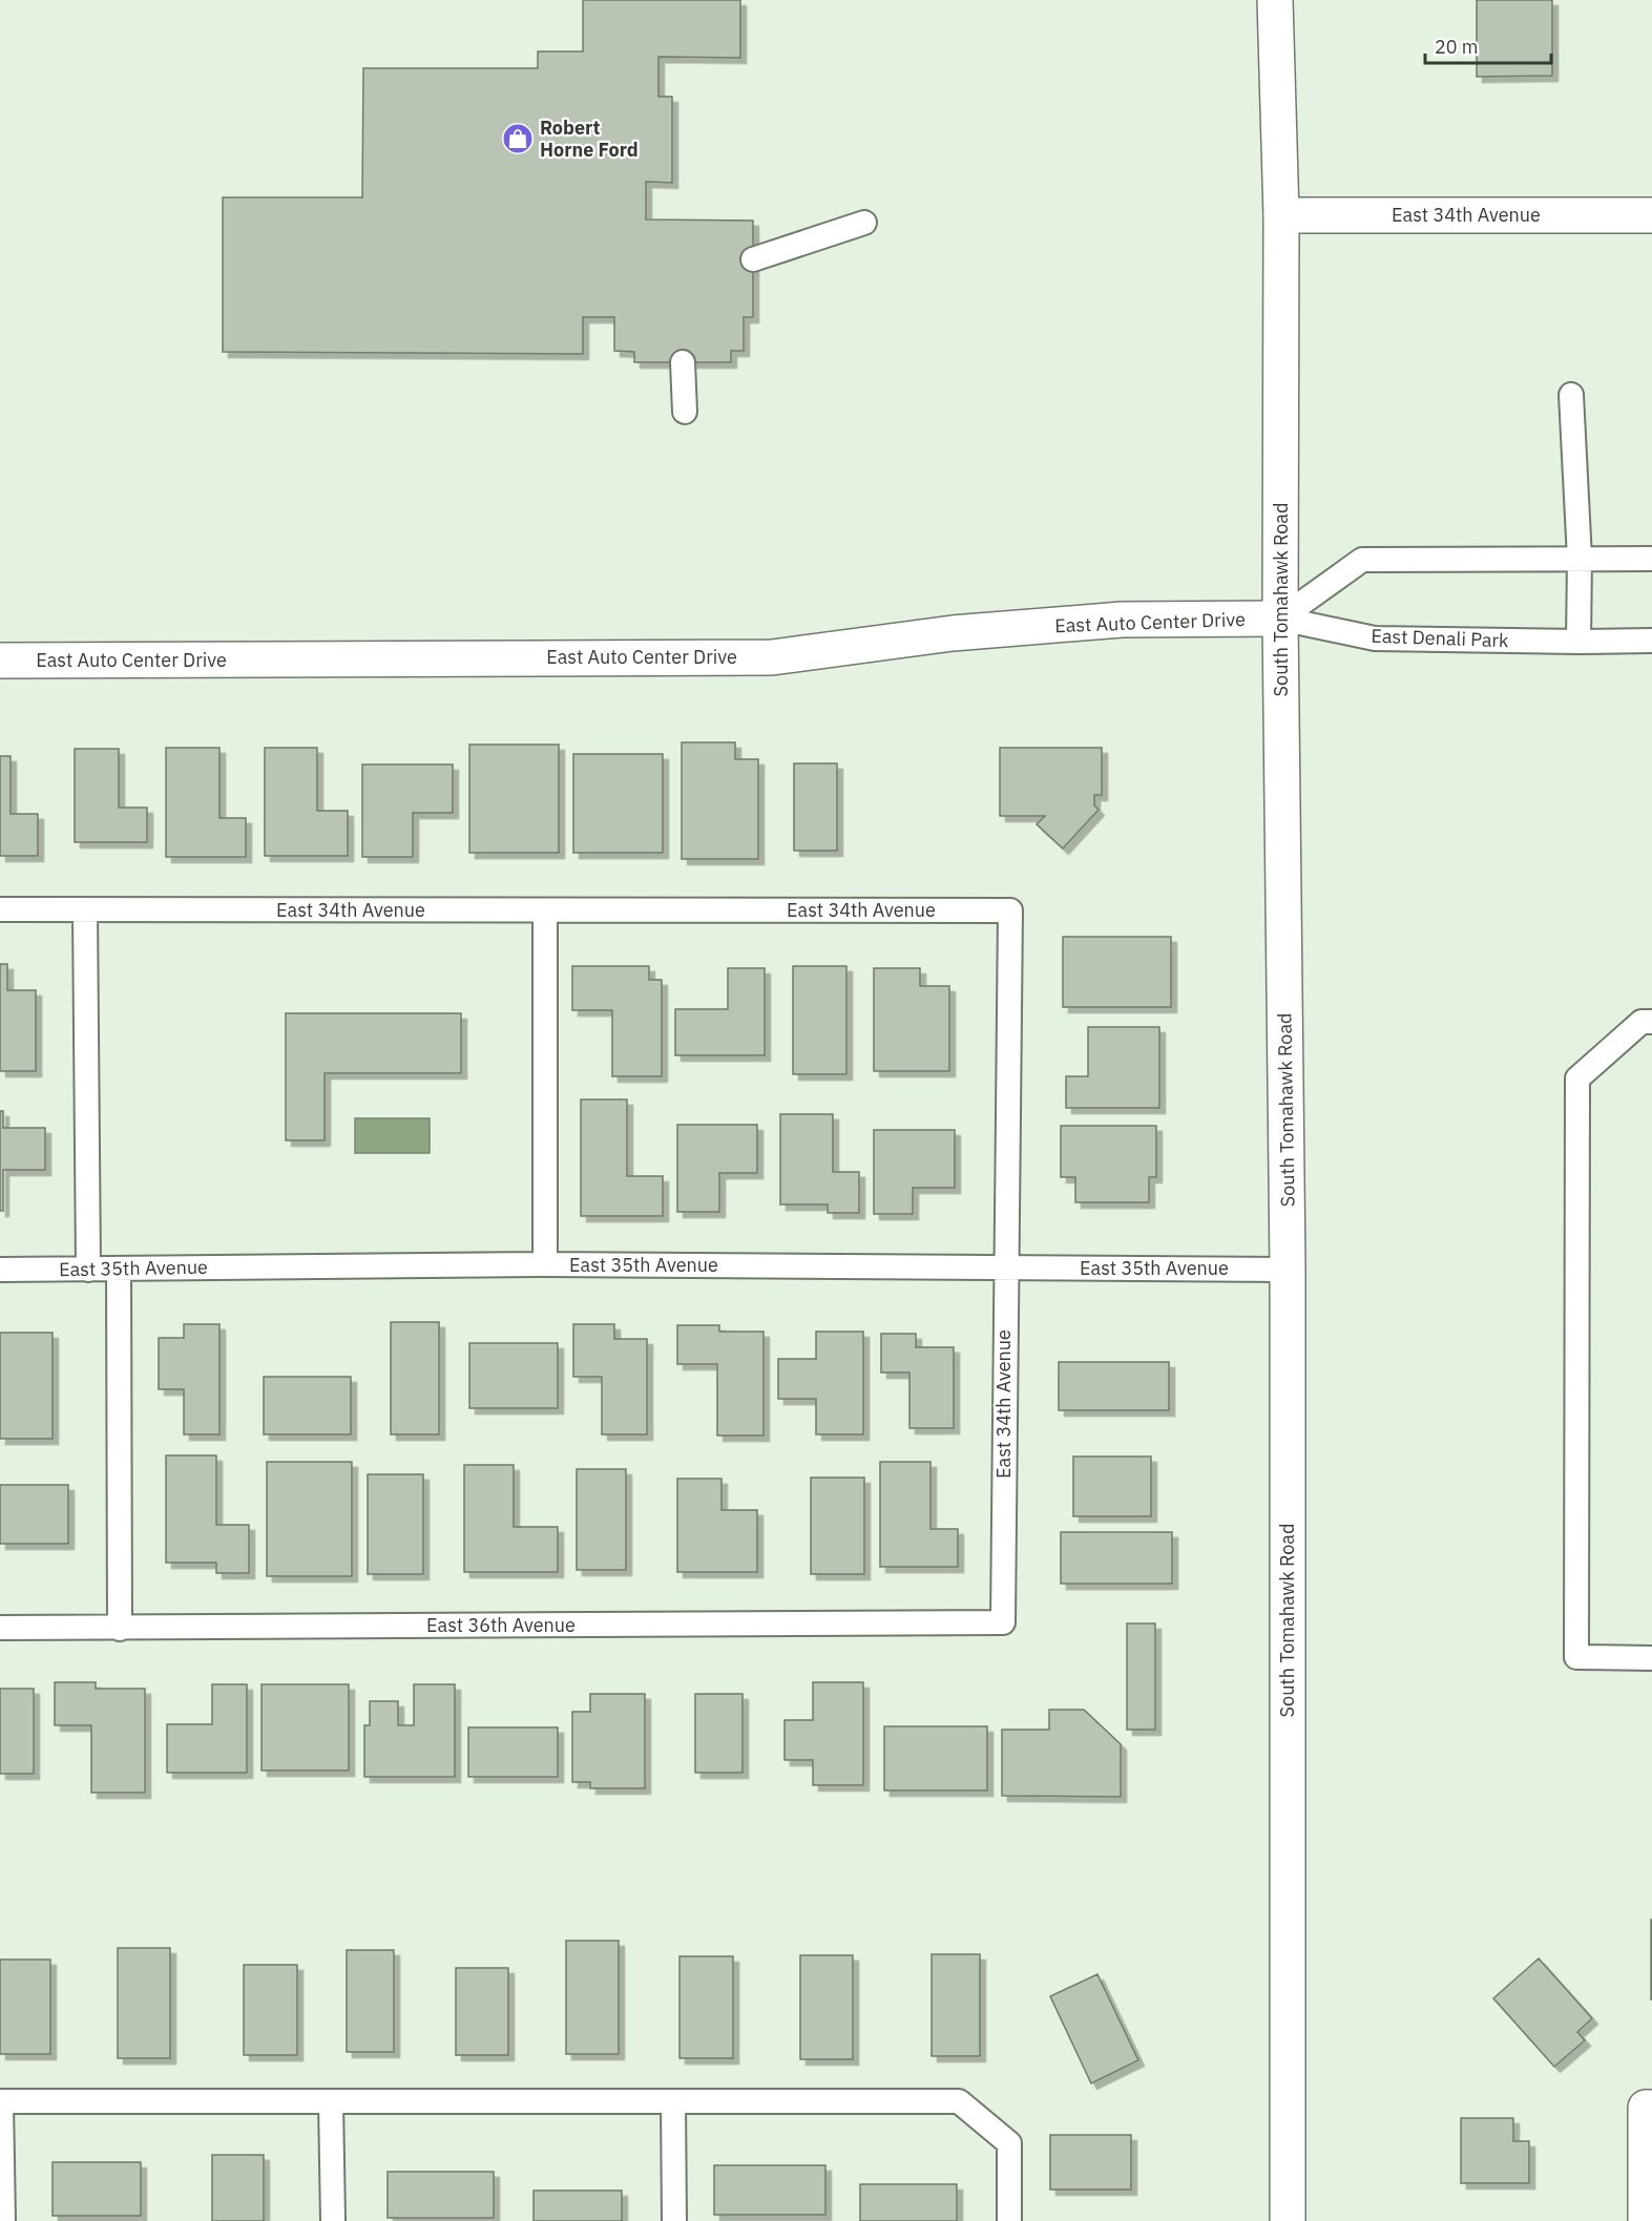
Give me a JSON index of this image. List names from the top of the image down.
{
  "streets": {
    "main road": ["East 34th Avenue", "South Tomahawk Road", "East Auto Center Drive"],
    "lane": ["East Denali Park", "East 35th Avenue", "East 36th Avenue"]
  },
  "crossings": [
    ["East 34th Avenue", "South Tomahawk Road"],
    ["East 34th Avenue", "East 35th Avenue"],
    ["East 34th Avenue", "East 36th Avenue"],
    ["South Tomahawk Road", "East Auto Center Drive"],
    ["South Tomahawk Road", "East Denali Park"],
    ["South Tomahawk Road", "East 35th Avenue"],
    ["East Auto Center Drive", "East Denali Park"]
  ],
  "places": {
    "shop": ["Robert Horne Ford"]
  },
  "scale_bar": "20 m"
}
